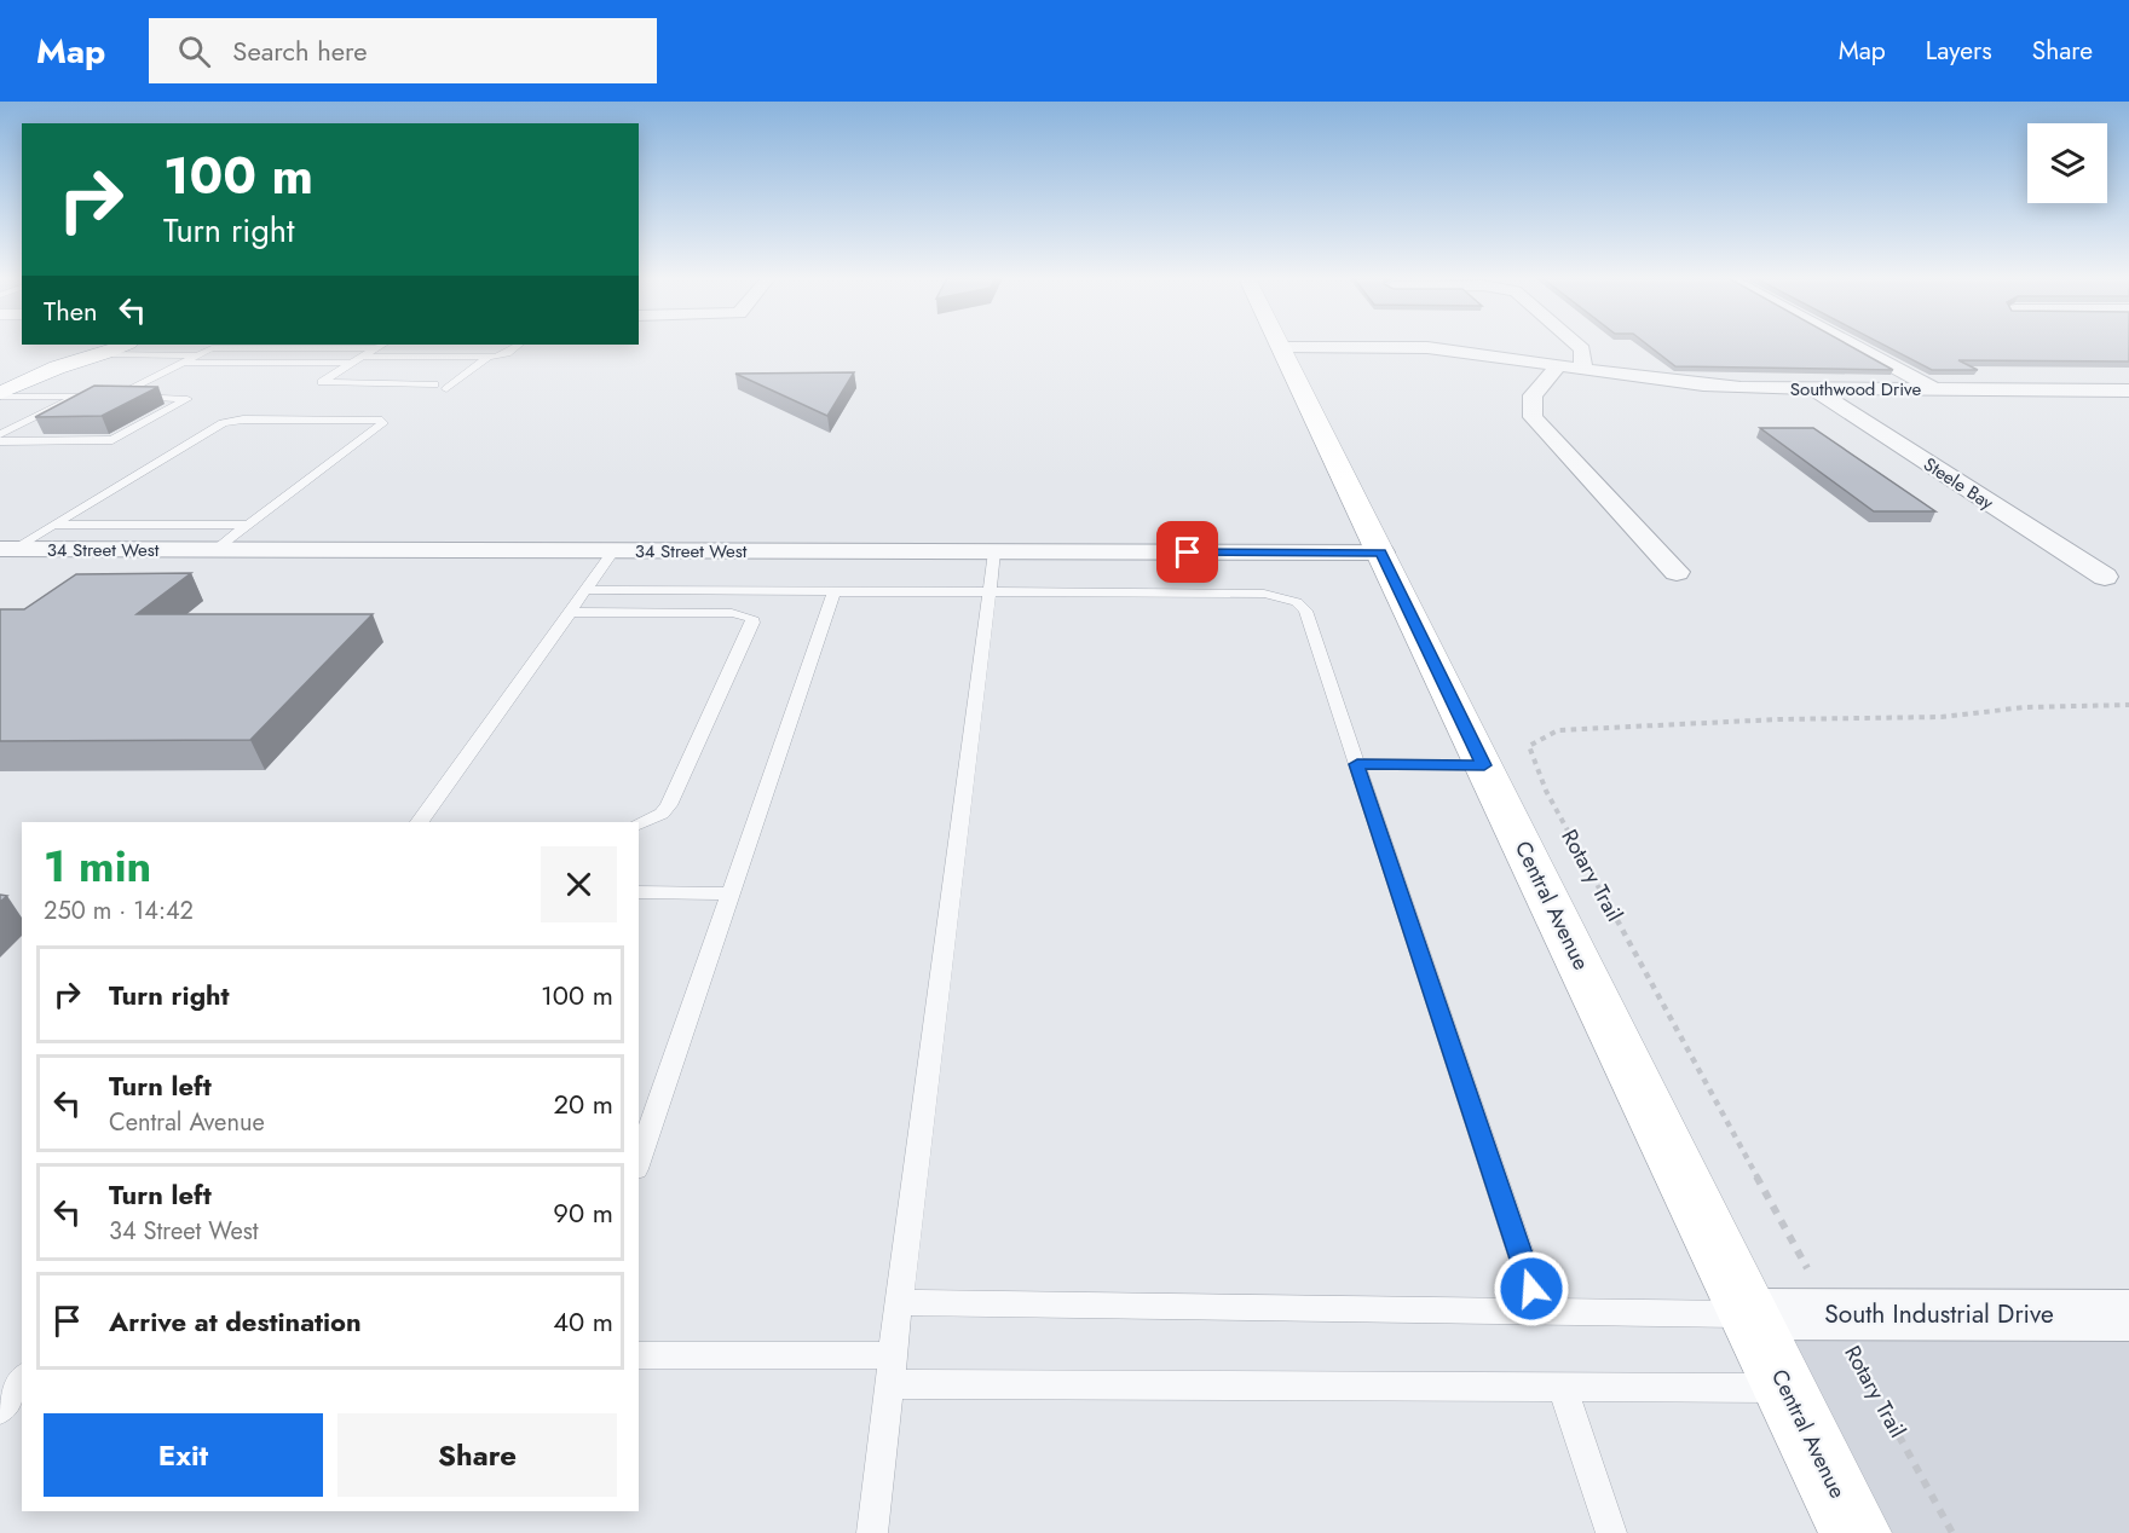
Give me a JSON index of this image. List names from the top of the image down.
{
  "streets": {
    "main road": ["Central Avenue"],
    "street": [
      "Southwood Drive",
      "Steele Bay",
      "34 Street West",
      "South Industrial Drive"
    ],
    "path": ["Rotary Trail"]
  },
  "crossings": [
    ["Southwood Drive", "Steele Bay"],
    ["Southwood Drive", "Central Avenue"],
    ["34 Street West", "Central Avenue"],
    ["Rotary Trail", "South Industrial Drive"],
    ["Central Avenue", "South Industrial Drive"]
  ],
  "page": {
    "header": "Map",
    "search": "Search here",
    "nav": ["Map", "Layers", "Share"],
    "turn": ["100 m", "Turn right"],
    "then": "Then",
    "heading": ["1 min", "250 m · 14:42"],
    "list": [
      {
        "name": "Turn right",
        "value": "100 m"
      },
      {
        "name": "Turn left",
        "note": "Central Avenue",
        "value": "20 m"
      },
      {
        "name": "Turn left",
        "note": "34 Street West",
        "value": "90 m"
      },
      {
        "name": "Arrive at destination",
        "value": "40 m"
      }
    ],
    "buttons": ["Exit", "Share"]
  }
}
